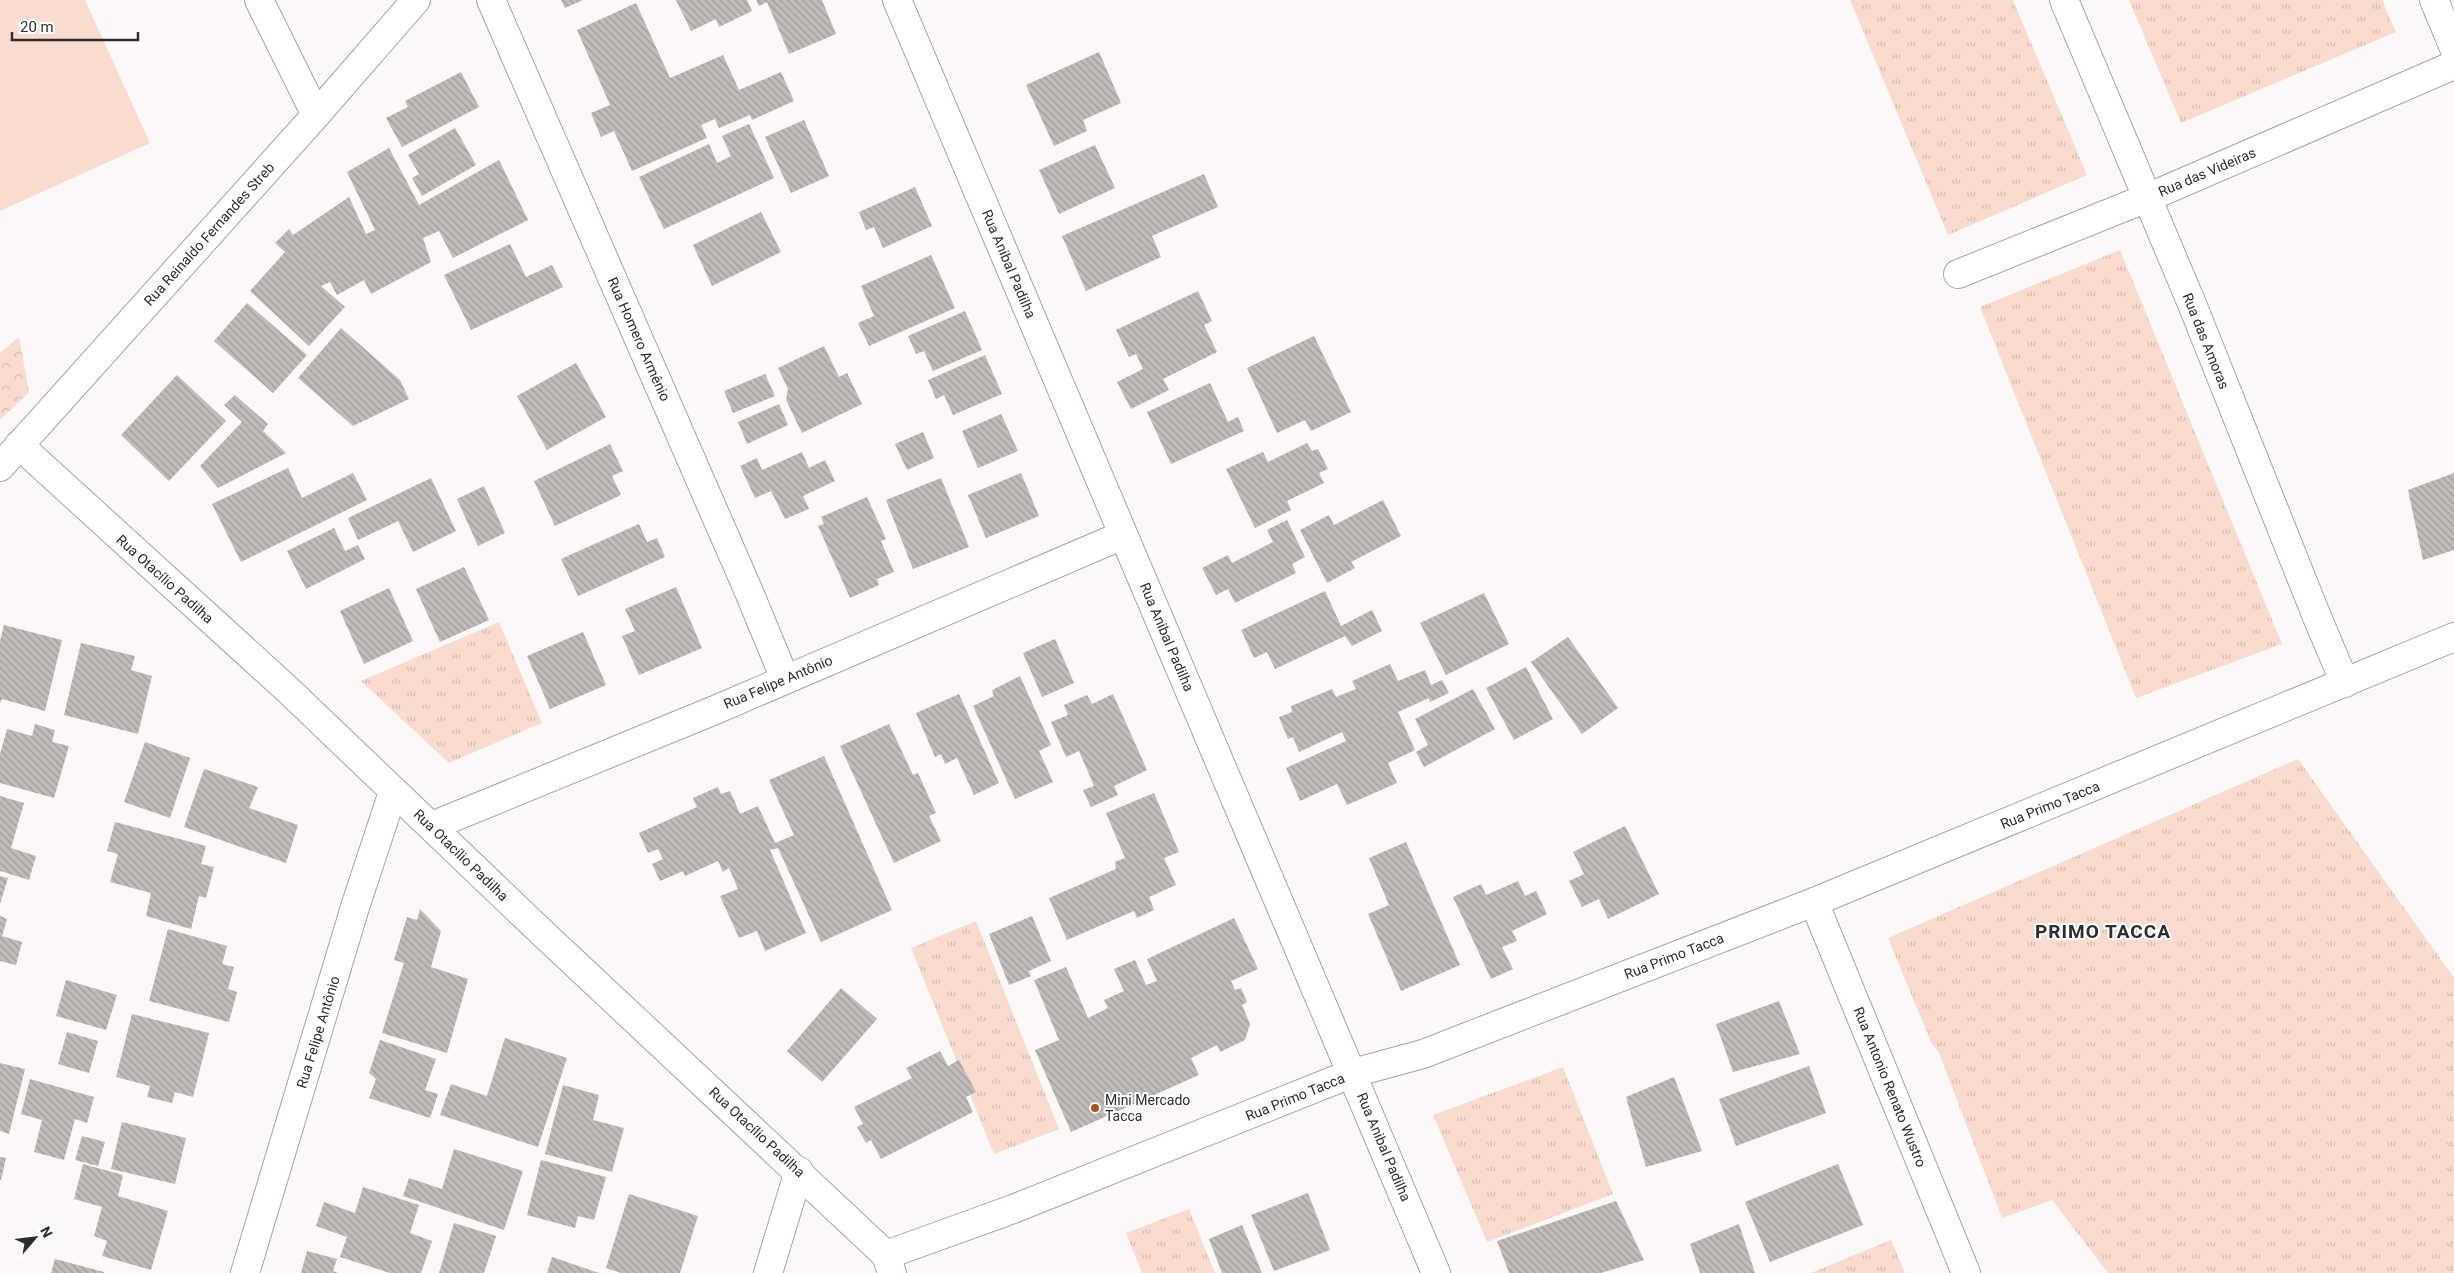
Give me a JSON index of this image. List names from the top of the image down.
{
  "streets": {
    "street": [
      "Rua das Videiras",
      "Rua Reinaldo Fernandes Streb",
      "Rua Anibal Padilha",
      "Rua Homero Armênio",
      "Rua das Amoras",
      "Rua Otacílio Padilha",
      "Rua Felipe Antônio",
      "Rua Primo Tacca",
      "Rua Antonio Renato Wustro"
    ]
  },
  "crossings": [
    ["Rua das Videiras", "Rua das Amoras"],
    ["Rua Reinaldo Fernandes Streb", "Rua Otacílio Padilha"],
    ["Rua Anibal Padilha", "Rua Felipe Antônio"],
    ["Rua Anibal Padilha", "Rua Primo Tacca"],
    ["Rua Homero Armênio", "Rua Felipe Antônio"],
    ["Rua das Amoras", "Rua Primo Tacca"],
    ["Rua Otacílio Padilha", "Rua Felipe Antônio"],
    ["Rua Otacílio Padilha", "Rua Primo Tacca"],
    ["Rua Primo Tacca", "Rua Antonio Renato Wustro"]
  ],
  "districts": ["PRIMO TACCA"],
  "places": ["Mini Mercado Tacca"],
  "scale_bar": "20 m",
  "north": "top right"
}
